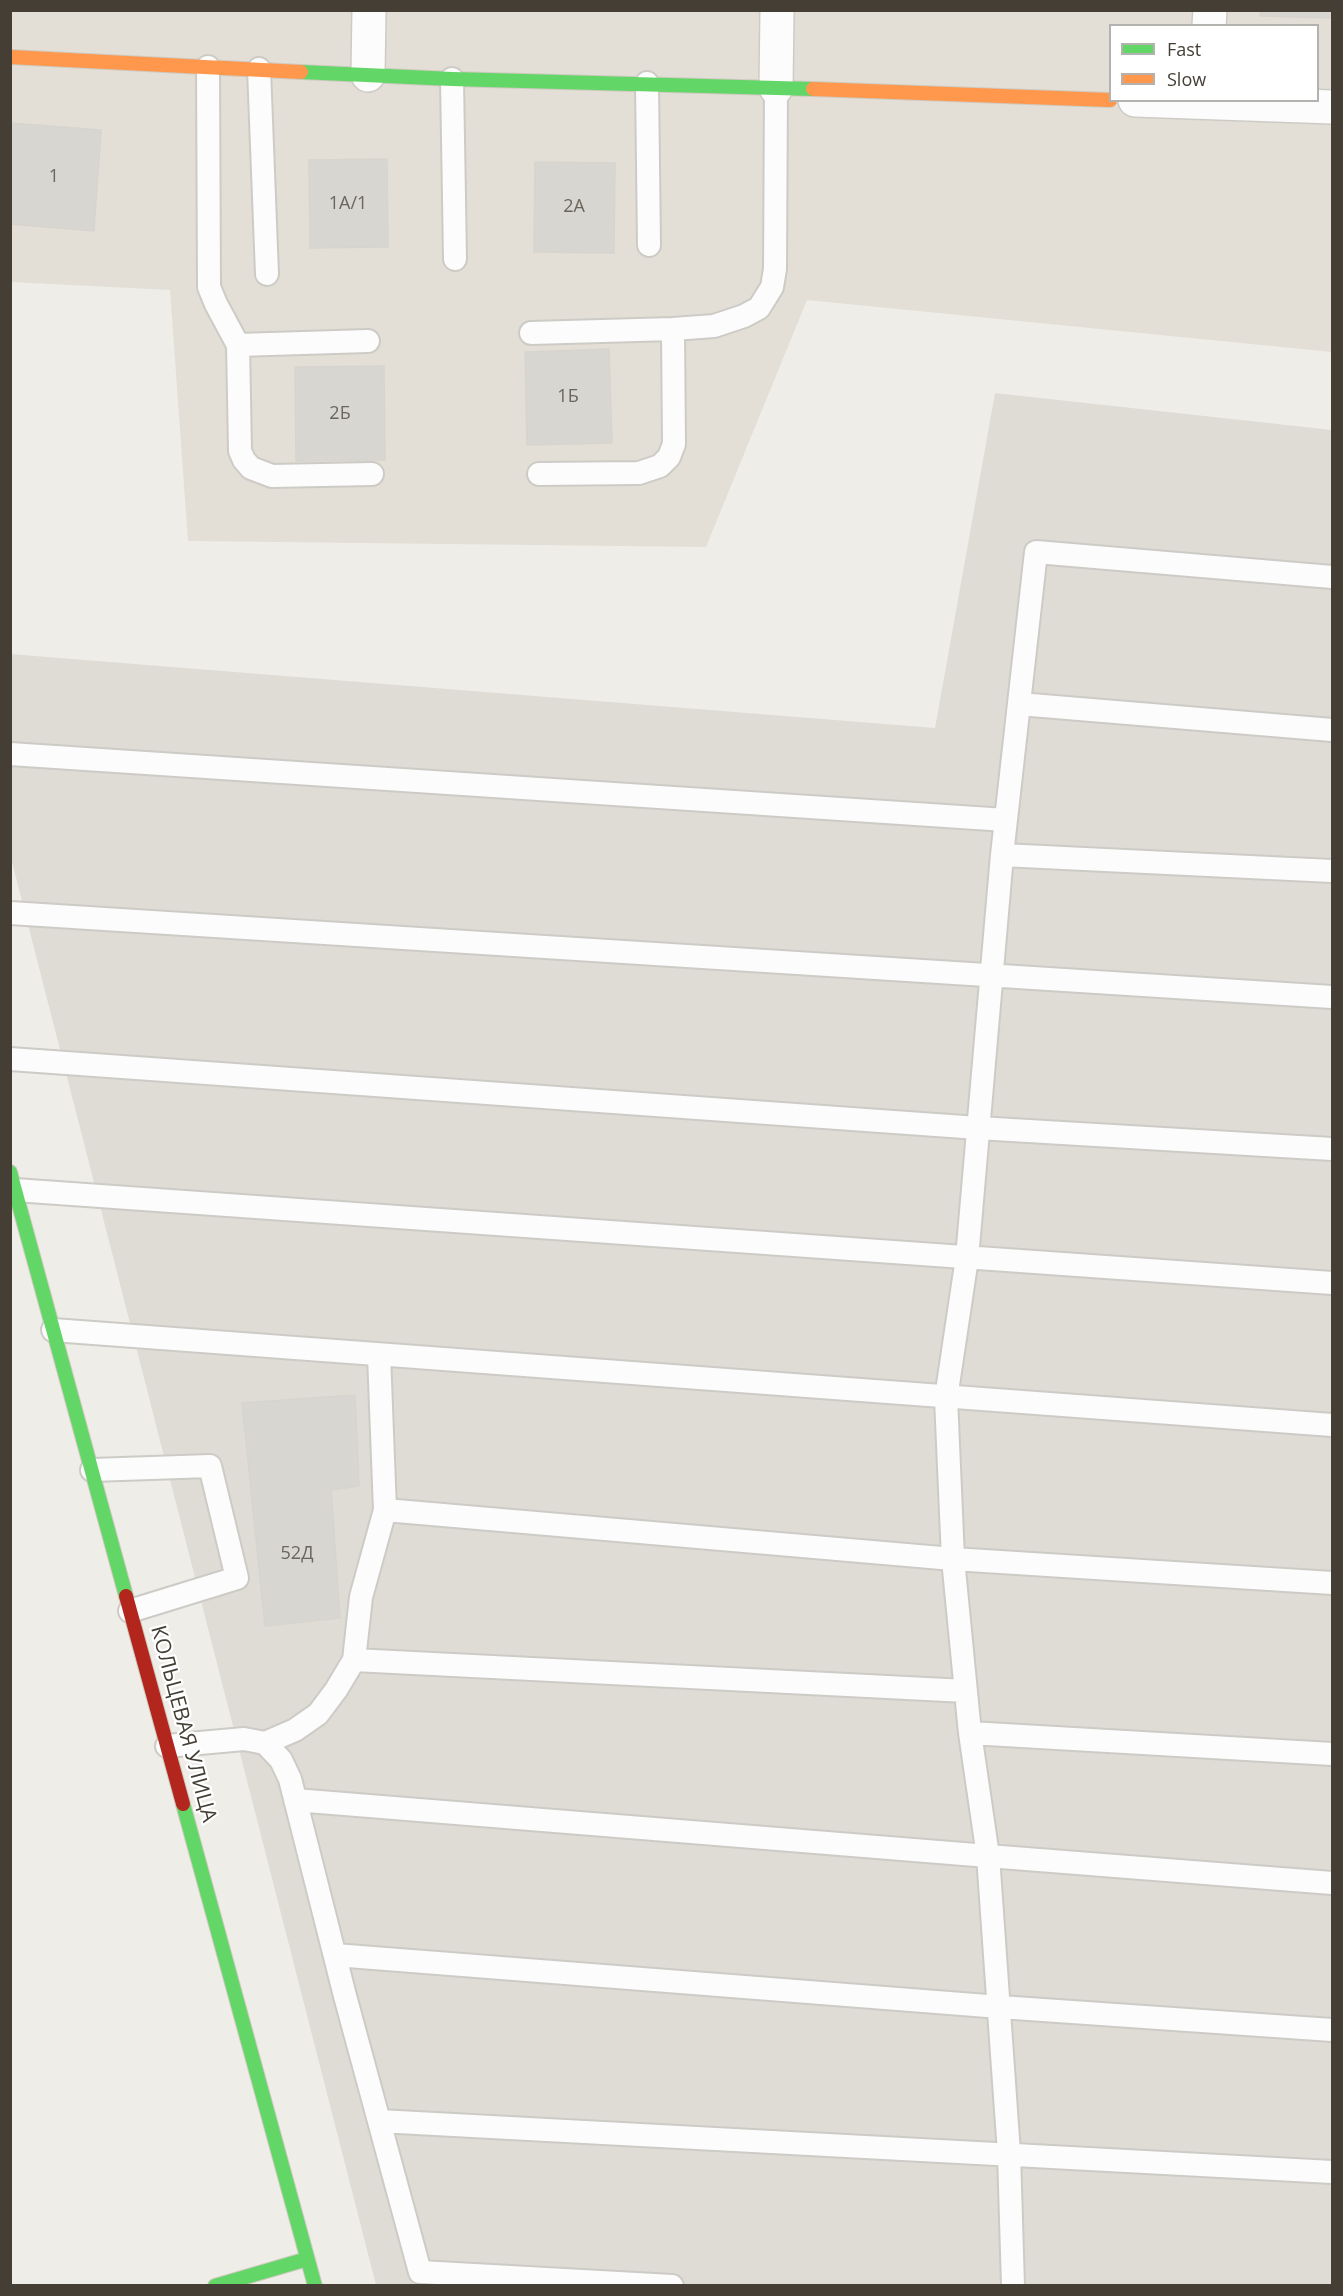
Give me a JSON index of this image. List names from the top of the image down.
{
  "streets": {
    "street": ["КОЛЬЦЕВАЯ УЛИЦА"]
  },
  "house_numbers": [
    "1",
    "1А/1",
    "2А",
    "1Б",
    "2Б",
    "52Д"
  ],
  "legend": ["Fast", "Slow"]
}
